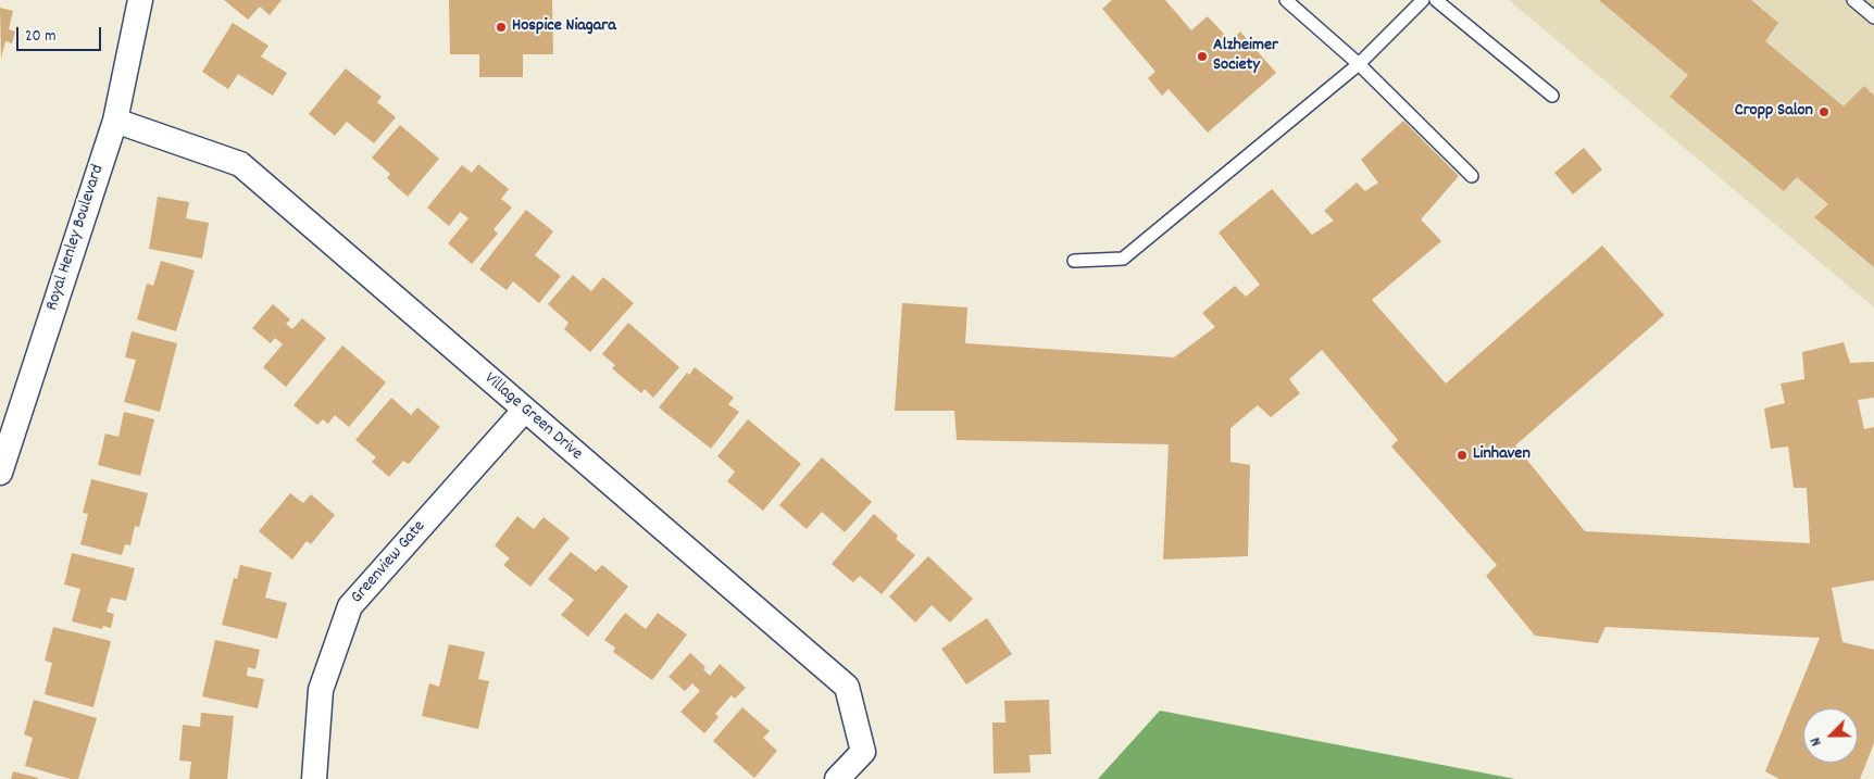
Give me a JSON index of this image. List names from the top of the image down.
{
  "streets": {
    "street": ["Royal Henley Boulevard", "Village Green Drive", "Greenview Gate"]
  },
  "crossings": [
    ["Royal Henley Boulevard", "Village Green Drive"],
    ["Village Green Drive", "Greenview Gate"]
  ],
  "places": [
    "Hospice Niagara",
    "Alzheimer Society",
    "Cropp Salon",
    "Linhaven"
  ],
  "scale_bar": "20 m",
  "north": "bottom left"
}
